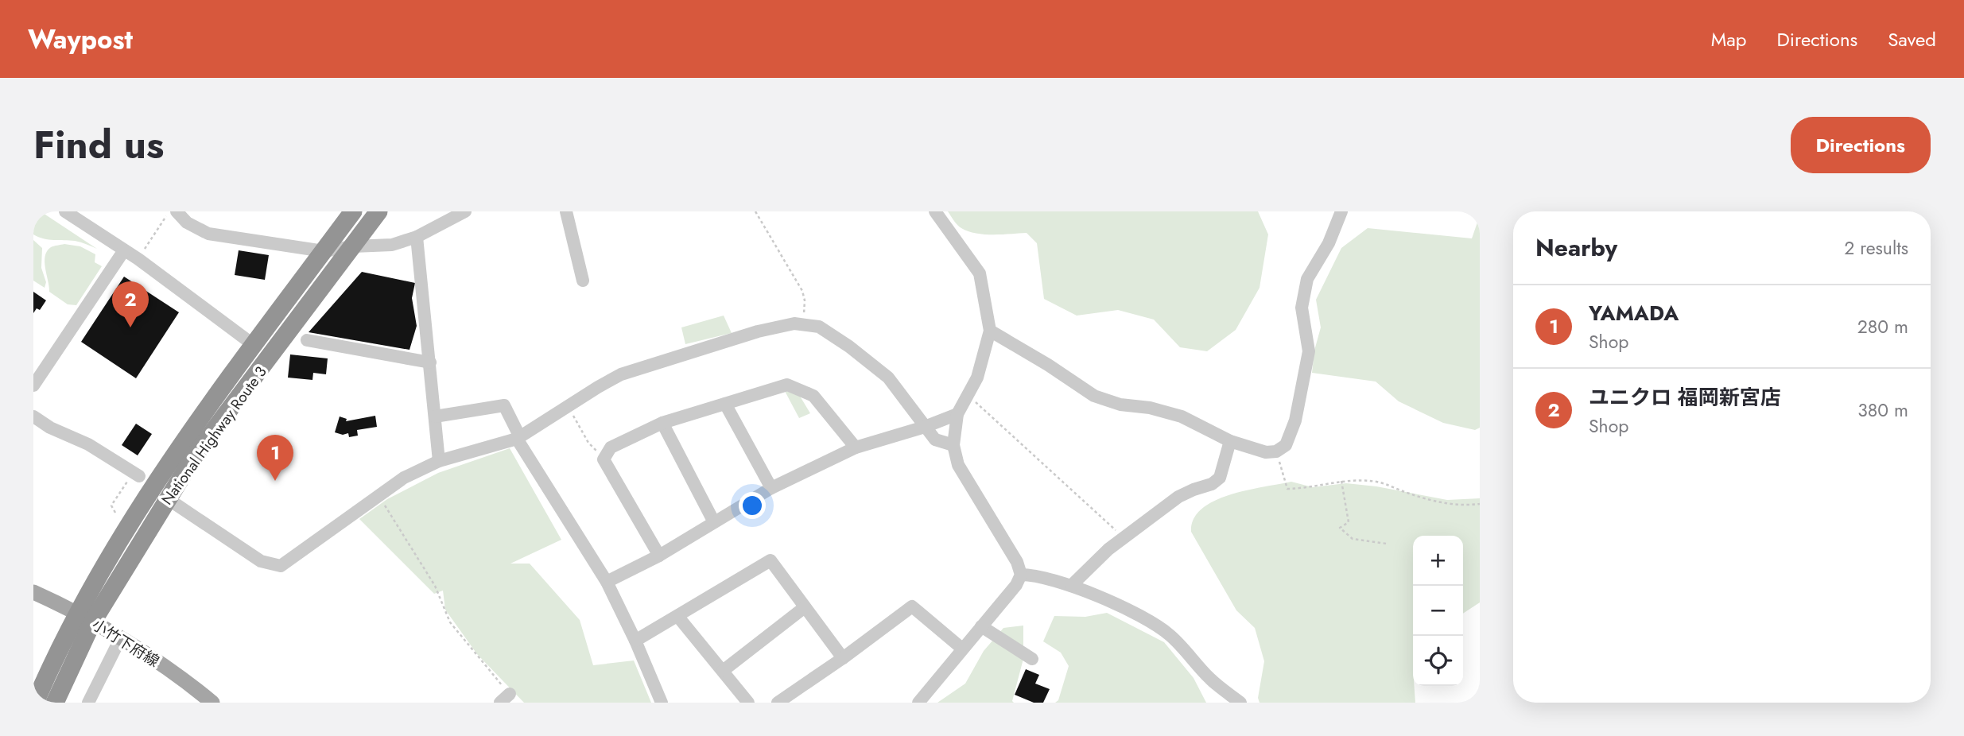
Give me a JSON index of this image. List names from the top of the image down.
{
  "streets": {
    "highway": ["National Highway Route 3"],
    "main road": ["小竹下府線"]
  },
  "crossings": [
    ["National Highway Route 3", "小竹下府線"]
  ],
  "page": {
    "header": "Waypost",
    "nav": ["Map", "Directions", "Saved"],
    "title": "Find us",
    "buttons": "Directions",
    "heading": ["Nearby", "2 results"],
    "pins": ["2", "1"],
    "list": [
      {
        "mark": "1",
        "name": "YAMADA",
        "note": "Shop",
        "value": "280 m"
      },
      {
        "mark": "2",
        "name": "ユニクロ 福岡新宮店",
        "note": "Shop",
        "value": "380 m"
      }
    ],
    "map_buttons": ["+", "−"]
  }
}
